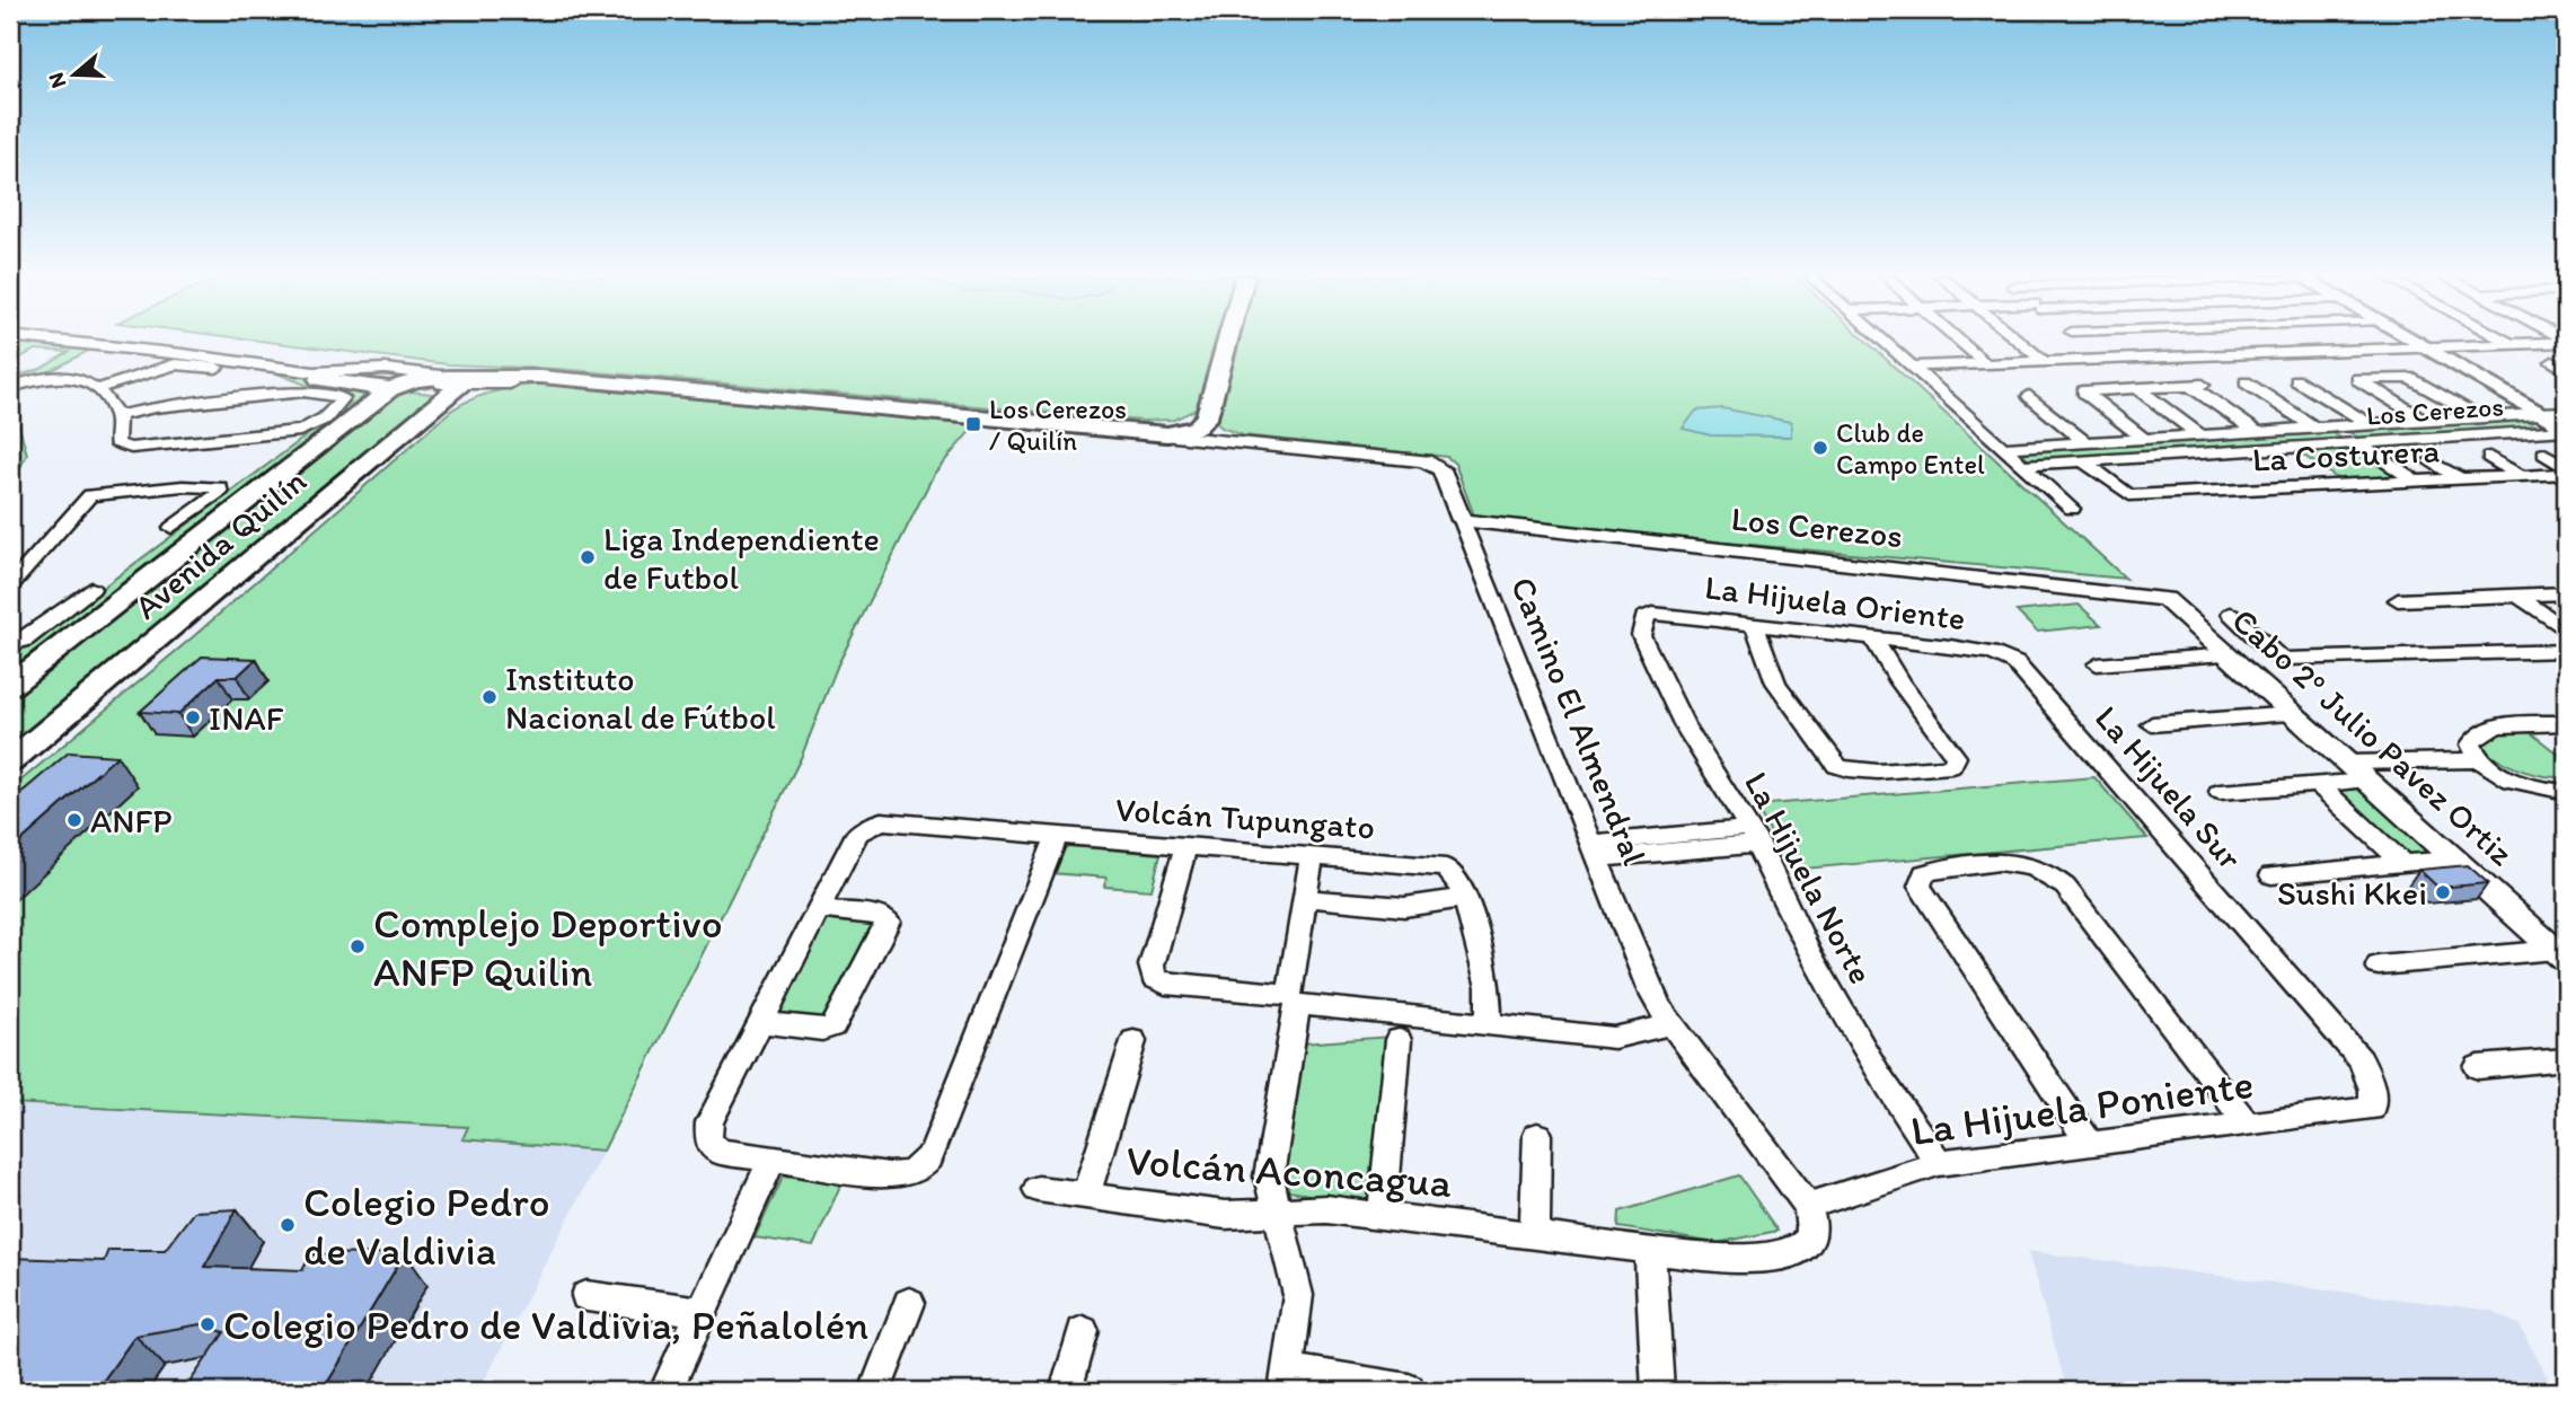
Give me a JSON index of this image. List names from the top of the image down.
{
  "streets": {
    "main road": ["Avenida Quilín"],
    "street": [
      "Los Cerezos",
      "La Costurera",
      "La Hijuela Oriente",
      "Camino El Almendral",
      "Cabo 2º Julio Pavez Ortiz",
      "La Hijuela Sur",
      "Volcán Tupungato",
      "La Hijuela Norte",
      "La Hijuela Poniente",
      "Volcán Aconcagua"
    ]
  },
  "crossings": [
    ["Los Cerezos", "La Costurera"],
    ["Los Cerezos", "Camino El Almendral"],
    ["Los Cerezos", "Cabo 2º Julio Pavez Ortiz"],
    ["La Hijuela Oriente", "La Hijuela Sur"],
    ["La Hijuela Oriente", "La Hijuela Norte"],
    ["Camino El Almendral", "La Hijuela Poniente"],
    ["Camino El Almendral", "Volcán Aconcagua"],
    ["La Hijuela Sur", "La Hijuela Poniente"],
    ["La Hijuela Norte", "La Hijuela Poniente"],
    ["La Hijuela Poniente", "Volcán Aconcagua"]
  ],
  "places": {
    "transit": ["Los Cerezos / Quilín"],
    "other": [
      "Club de Campo Entel",
      "Liga Independiente de Futbol",
      "Instituto Nacional de Fútbol",
      "INAF",
      "ANFP",
      "Sushi Kkei",
      "Complejo Deportivo ANFP Quilin",
      "Colegio Pedro de Valdivia",
      "Colegio Pedro de Valdivia, Peñalolén"
    ]
  },
  "north": "left"
}
